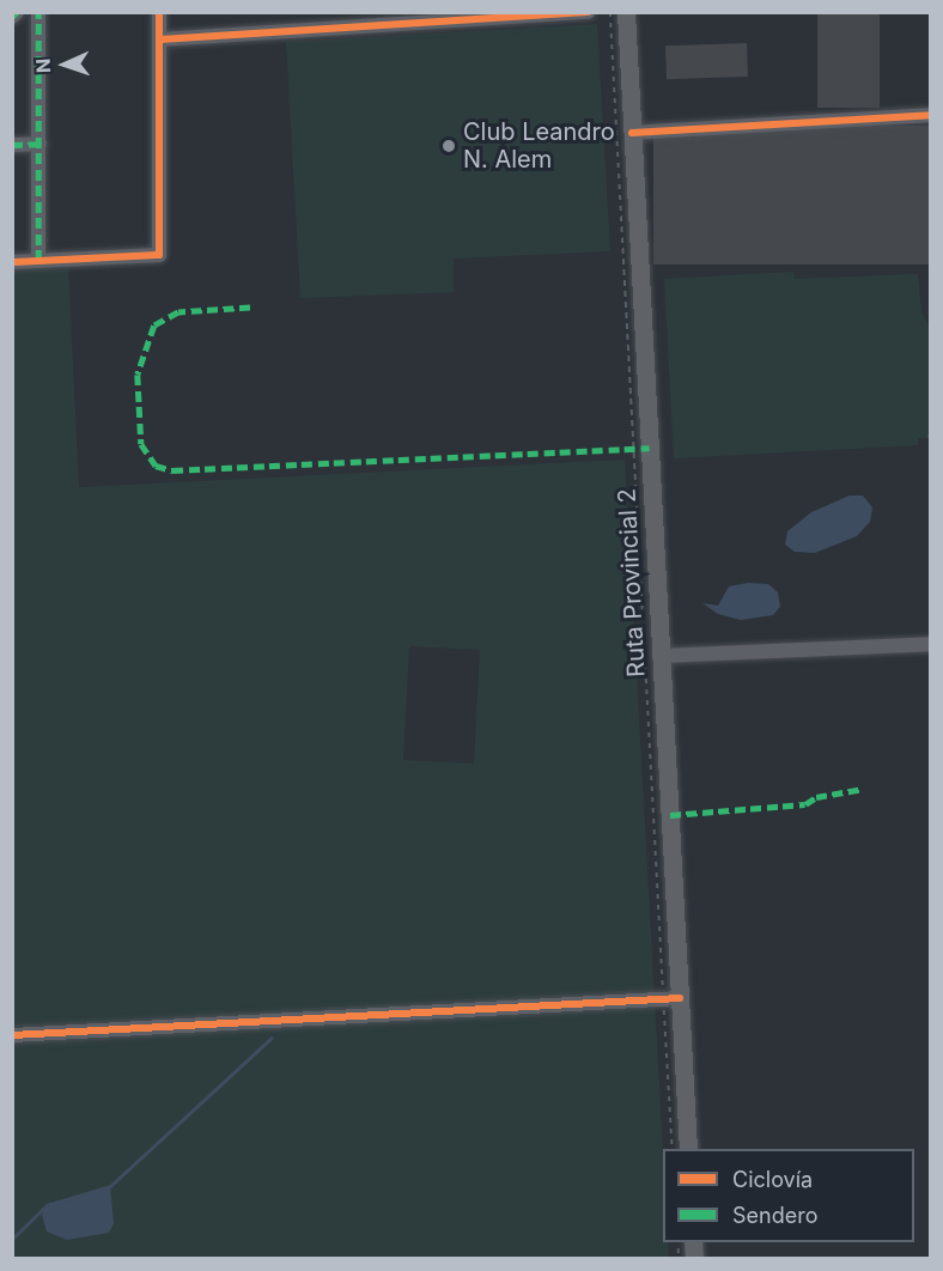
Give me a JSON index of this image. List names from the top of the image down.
{
  "streets": {
    "main road": ["Ruta Provincial 2"]
  },
  "places": ["Club Leandro N. Alem"],
  "legend": ["Ciclovía", "Sendero"],
  "north": "left"
}
